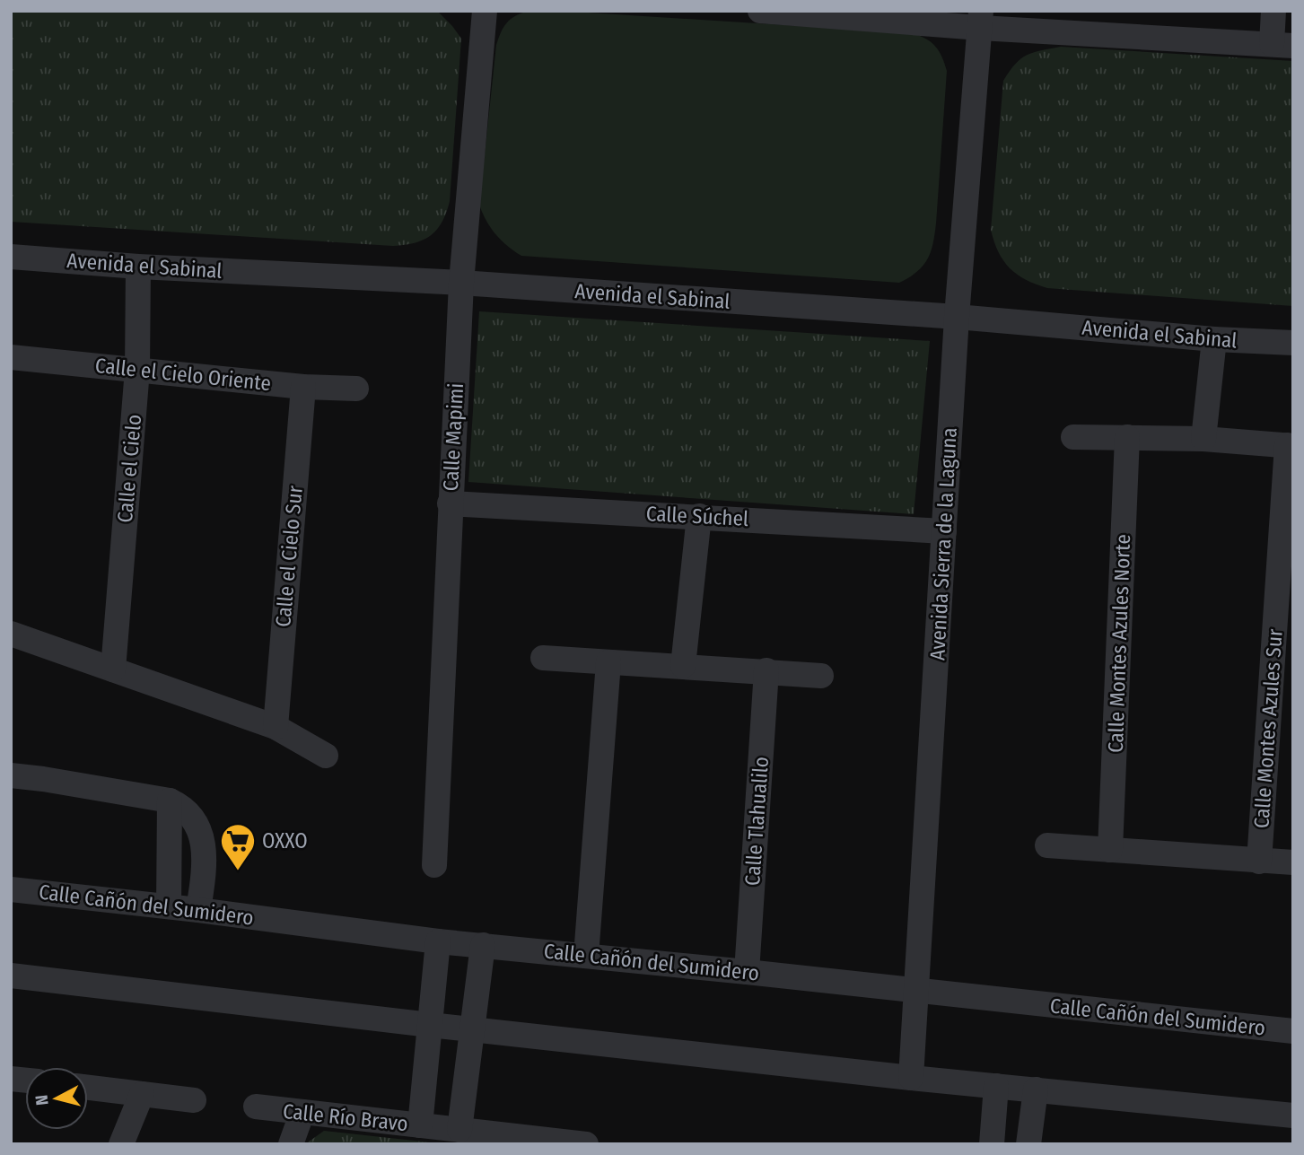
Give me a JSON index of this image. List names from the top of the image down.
{
  "streets": {
    "street": [
      "Avenida el Sabinal",
      "Calle el Cielo Oriente",
      "Calle Mapimi",
      "Calle el Cielo",
      "Calle Súchel",
      "Avenida Sierra de la Laguna",
      "Calle el Cielo Sur",
      "Calle Montes Azules Norte",
      "Calle Montes Azules Sur",
      "Calle Tlahualilo",
      "Calle Cañón del Sumidero",
      "Calle Río Bravo"
    ]
  },
  "crossings": [
    ["Avenida el Sabinal", "Calle Mapimi"],
    ["Avenida el Sabinal", "Calle el Cielo"],
    ["Avenida el Sabinal", "Avenida Sierra de la Laguna"],
    ["Calle el Cielo Oriente", "Calle el Cielo"],
    ["Calle el Cielo Oriente", "Calle el Cielo Sur"],
    ["Calle Mapimi", "Calle Súchel"],
    ["Calle Súchel", "Avenida Sierra de la Laguna"],
    ["Avenida Sierra de la Laguna", "Calle Cañón del Sumidero"],
    ["Calle Tlahualilo", "Calle Cañón del Sumidero"]
  ],
  "places": {
    "supermarket": ["OXXO"]
  },
  "north": "left"
}
